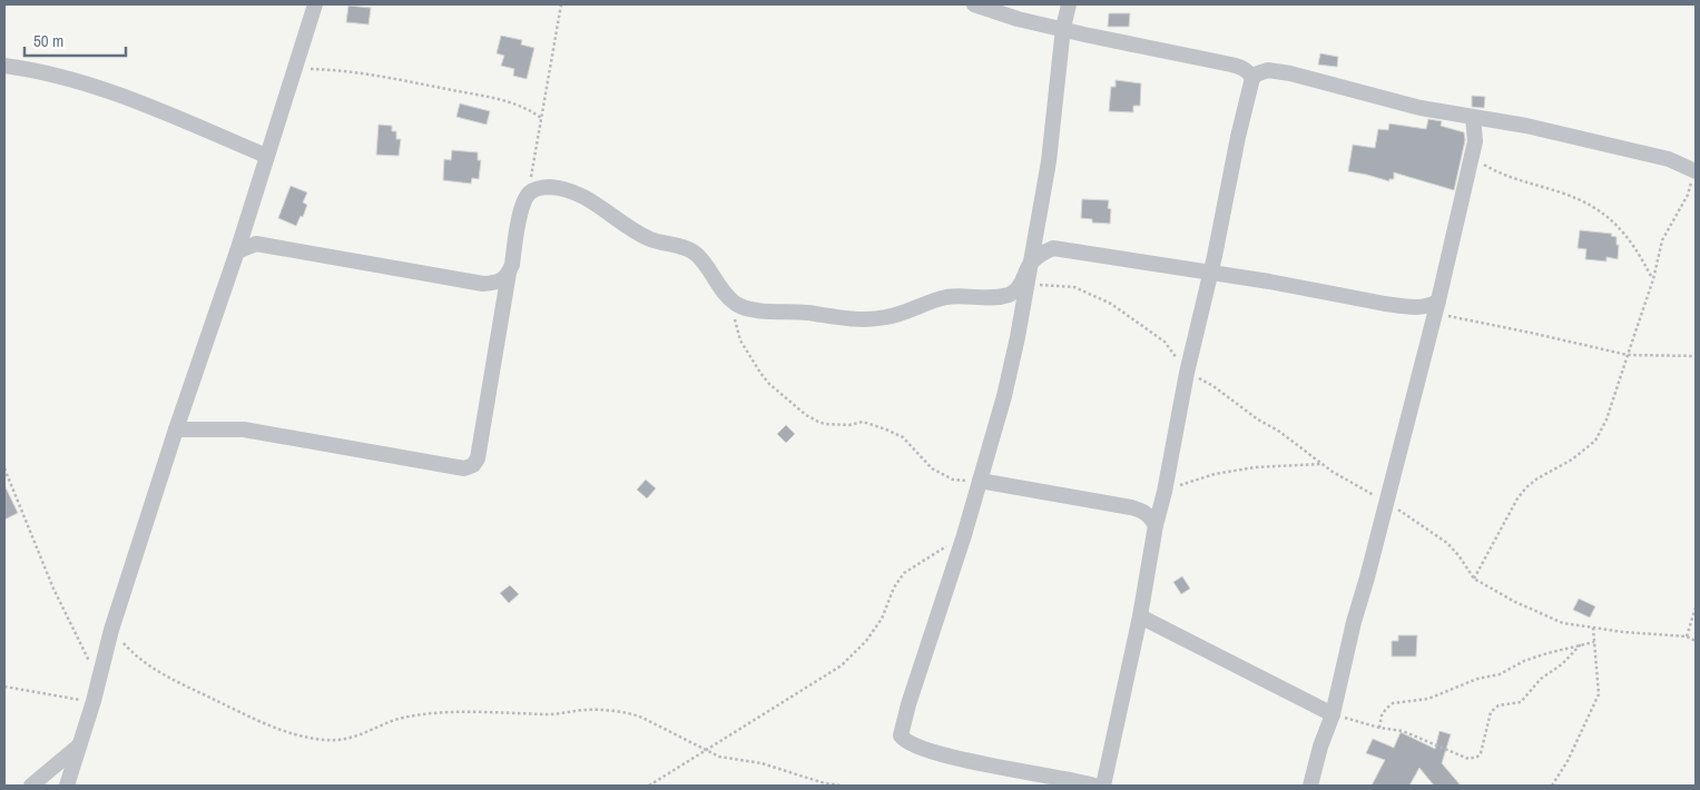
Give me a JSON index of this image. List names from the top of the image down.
{
  "scale_bar": "50 m"
}
